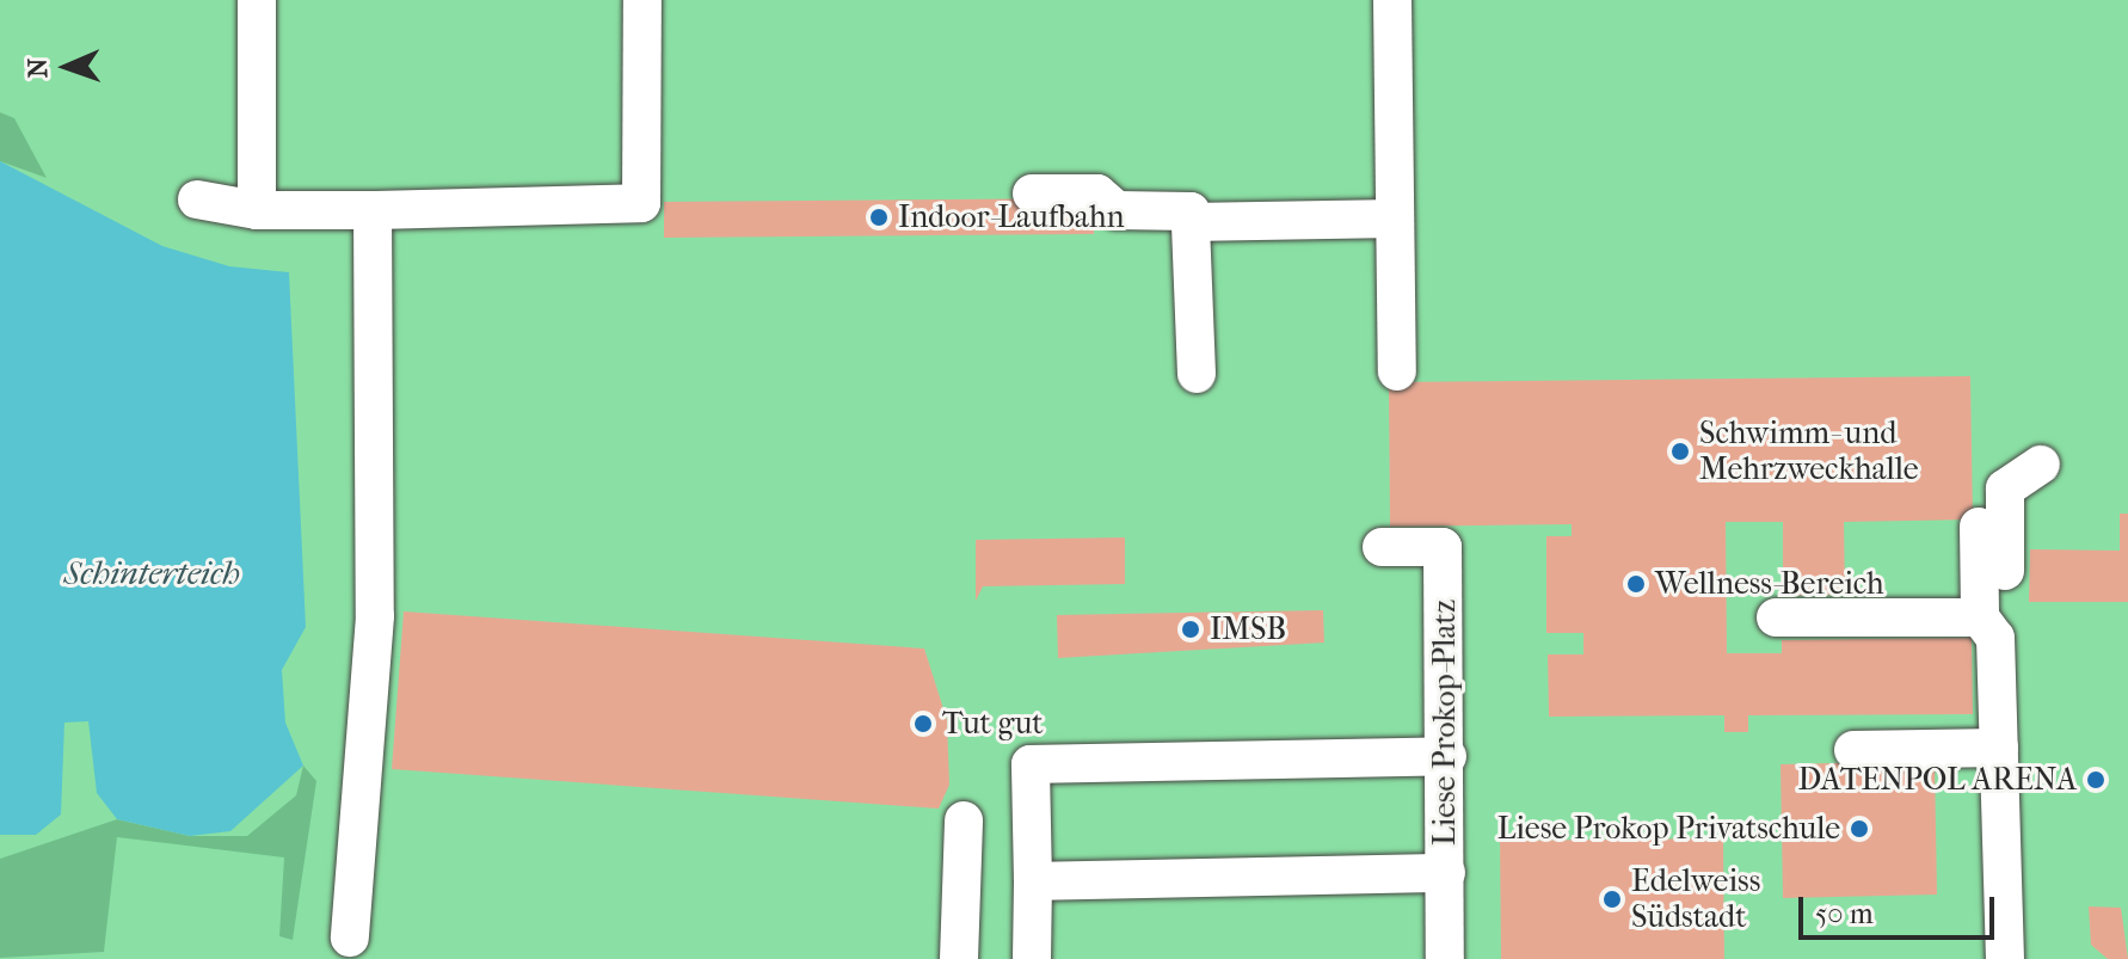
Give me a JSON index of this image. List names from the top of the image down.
{
  "streets": {
    "street": ["Liese Prokop-Platz"]
  },
  "water": ["Schinterteich"],
  "places": [
    "Indoor-Laufbahn",
    "Schwimm- und Mehrzweckhalle",
    "Wellness-Bereich",
    "IMSB",
    "Tut gut",
    "DATENPOL ARENA",
    "Liese Prokop Privatschule",
    "Edelweiss Südstadt"
  ],
  "scale_bar": "50 m",
  "north": "left"
}
